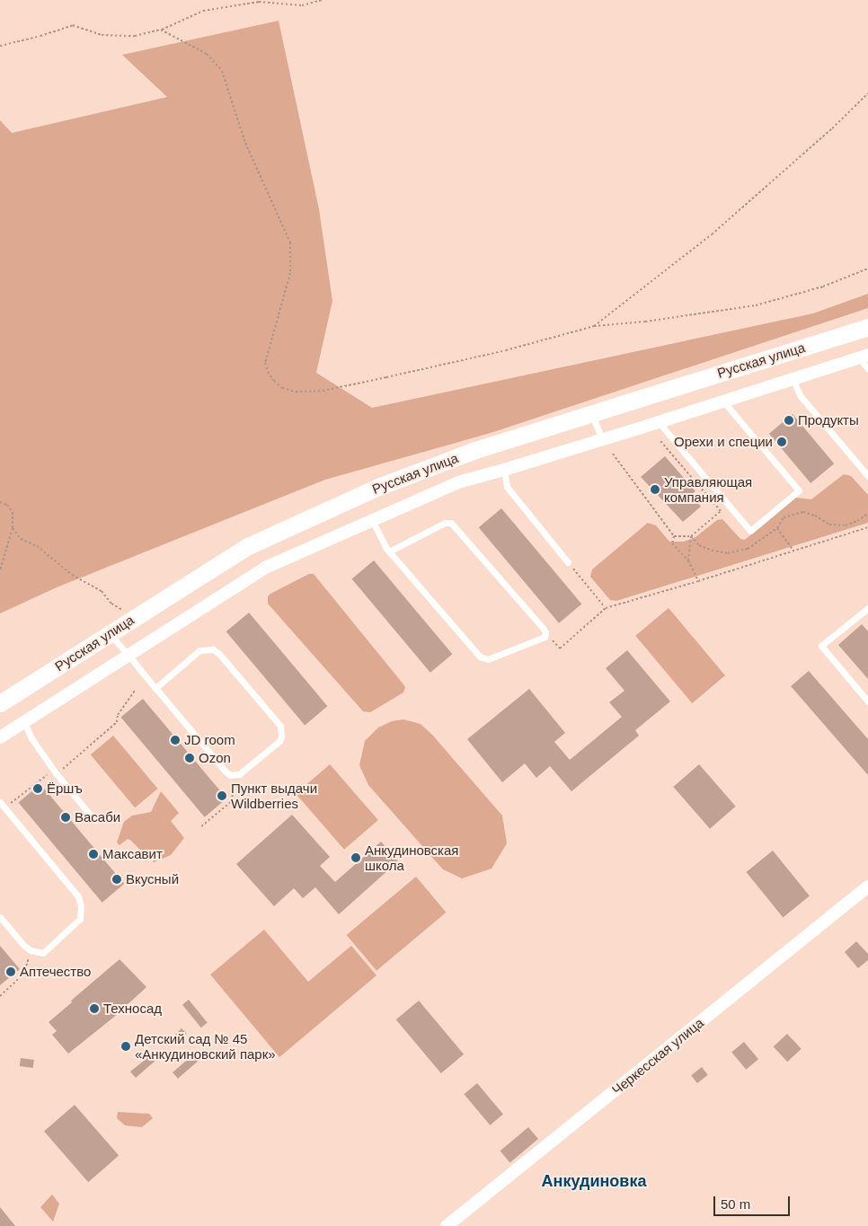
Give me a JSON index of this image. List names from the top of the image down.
{
  "streets": {
    "street": ["Русская улица", "Черкесская улица"]
  },
  "districts": ["Анкудиновка"],
  "places": [
    "Продукты",
    "Орехи и специи",
    "Управляющая компания",
    "JD room",
    "Ozon",
    "Ёршъ",
    "Пункт выдачи Wildberries",
    "Васаби",
    "Максавит",
    "Анкудиновская школа",
    "Вкусный",
    "Аптечество",
    "Техносад",
    "Детский сад № 45 «Анкудиновский парк»"
  ],
  "scale_bar": "50 m"
}
